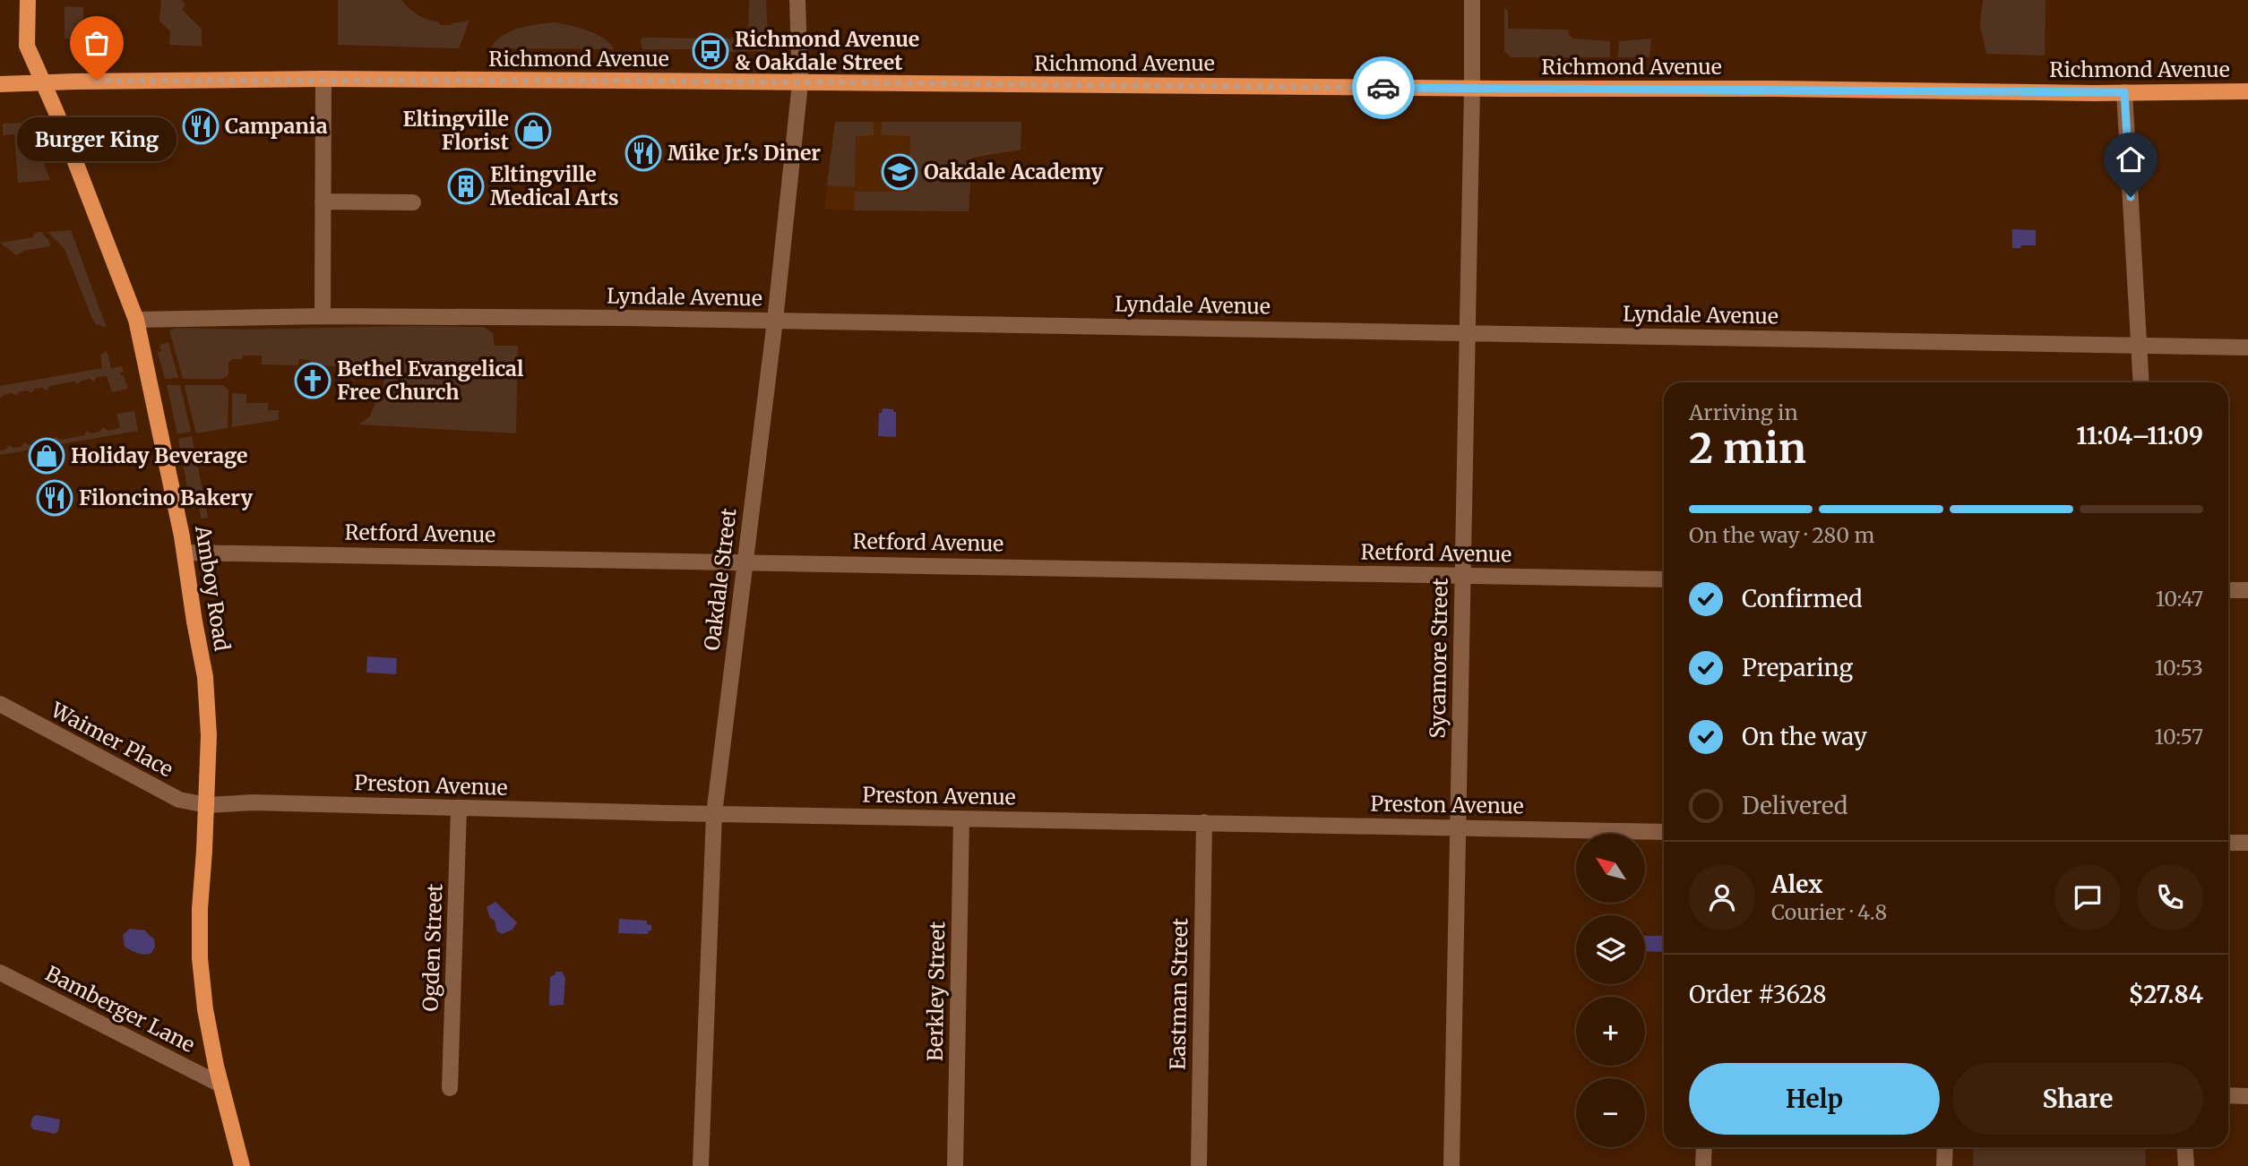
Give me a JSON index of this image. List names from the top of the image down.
{
  "streets": {
    "main road": ["Richmond Avenue", "Amboy Road"],
    "street": [
      "Lyndale Avenue",
      "Retford Avenue",
      "Oakdale Street",
      "Sycamore Street",
      "Waimer Place",
      "Preston Avenue",
      "Ogden Street",
      "Berkley Street",
      "Eastman Street",
      "Bamberger Lane"
    ]
  },
  "crossings": [
    ["Richmond Avenue", "Oakdale Street"],
    ["Richmond Avenue", "Amboy Road"],
    ["Richmond Avenue", "Sycamore Street"],
    ["Lyndale Avenue", "Oakdale Street"],
    ["Lyndale Avenue", "Amboy Road"],
    ["Lyndale Avenue", "Sycamore Street"],
    ["Retford Avenue", "Oakdale Street"],
    ["Retford Avenue", "Amboy Road"],
    ["Retford Avenue", "Sycamore Street"],
    ["Oakdale Street", "Preston Avenue"],
    ["Amboy Road", "Waimer Place"],
    ["Amboy Road", "Preston Avenue"],
    ["Amboy Road", "Bamberger Lane"],
    ["Sycamore Street", "Preston Avenue"],
    ["Waimer Place", "Preston Avenue"],
    ["Preston Avenue", "Ogden Street"],
    ["Preston Avenue", "Berkley Street"],
    ["Preston Avenue", "Eastman Street"]
  ],
  "places": {
    "bus stop": ["Richmond Avenue & Oakdale Street"],
    "other": ["Burger King"],
    "restaurant": ["Campania", "Mike Jr.'s Diner", "Filoncino Bakery"],
    "shop": ["Eltingville Florist", "Holiday Beverage"],
    "school or university": ["Oakdale Academy"],
    "building": ["Eltingville Medical Arts"],
    "church": ["Bethel Evangelical Free Church"]
  },
  "north": "top left",
  "page": {
    "bubble": "Burger King",
    "heading": ["2 min", "Arriving in", "11:04–11:09"],
    "panel": [
      "Alex",
      "Courier · 4.8",
      "Order #3628",
      "$27.84"
    ],
    "bar": "On the way · 280 m",
    "list": [
      ["Confirmed", "10:47"],
      ["Preparing", "10:53"],
      ["On the way", "10:57"],
      "Delivered"
    ],
    "map_buttons": ["+", "−"],
    "buttons": ["Help", "Share"]
  }
}
